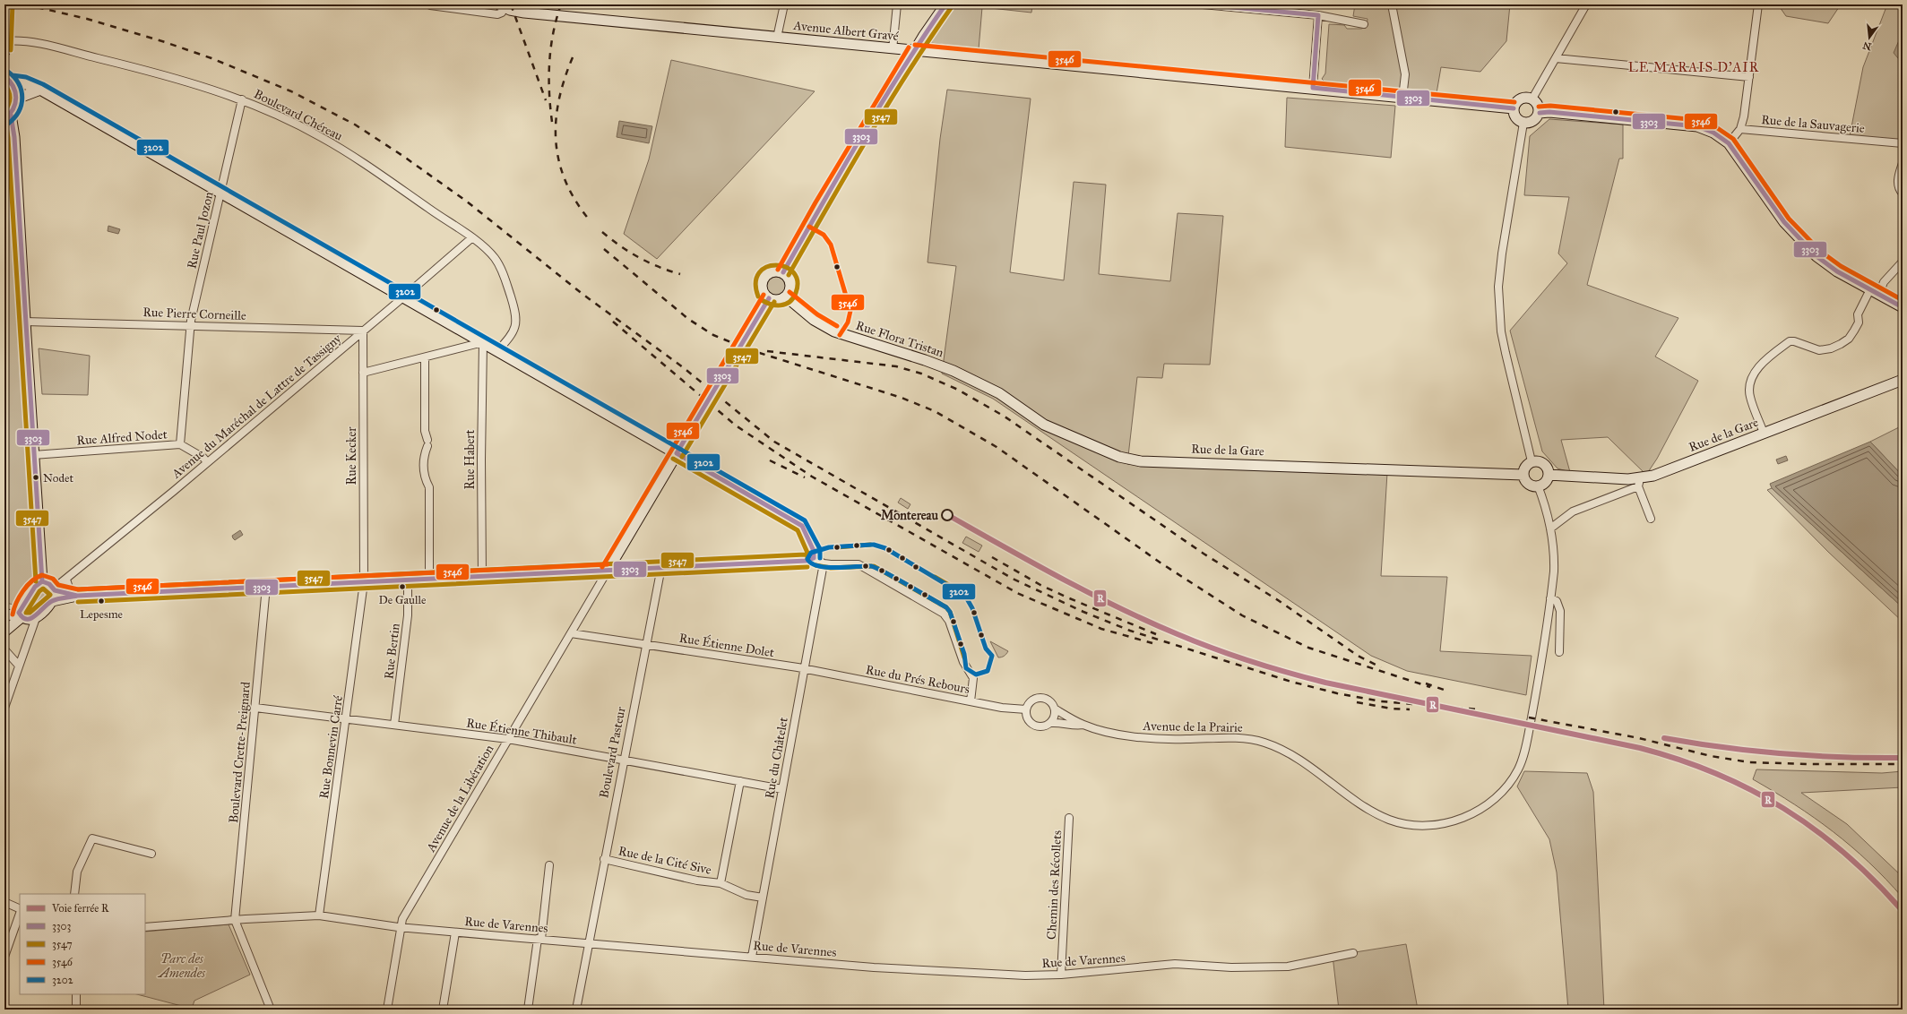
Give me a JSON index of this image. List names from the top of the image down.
{
  "streets": {
    "main road": ["Avenue Albert Gravé", "Rue Flora Tristan", "Rue de la Gare"],
    "street": [
      "Boulevard Chéreau",
      "Rue de la Sauvagerie",
      "Rue Paul Jozon",
      "Rue Pierre Corneille",
      "Avenue du Maréchal de Lattre de Tassigny",
      "Rue Alfred Nodet",
      "Rue Kecker",
      "Rue Habert",
      "Rue Étienne Dolet",
      "Rue Bertin",
      "Rue du Prés Rebours",
      "Avenue de la Prairie",
      "Rue Étienne Thibault",
      "Rue Bonnevin Carré",
      "Boulevard Crette-Preignard",
      "Boulevard Pasteur",
      "Rue du Châtelet",
      "Avenue de la Libération",
      "Rue de la Cité Sive",
      "Chemin des Récollets",
      "Rue de Varennes"
    ]
  },
  "crossings": [
    ["Boulevard Chéreau", "Rue Paul Jozon"],
    ["Boulevard Chéreau", "Avenue du Maréchal de Lattre de Tassigny"],
    ["Rue Paul Jozon", "Rue Pierre Corneille"],
    ["Rue Paul Jozon", "Rue Alfred Nodet"],
    ["Rue Pierre Corneille", "Avenue du Maréchal de Lattre de Tassigny"],
    ["Rue Pierre Corneille", "Rue Kecker"],
    ["Rue Flora Tristan", "Rue de la Gare"],
    ["Avenue du Maréchal de Lattre de Tassigny", "Rue Alfred Nodet"],
    ["Avenue du Maréchal de Lattre de Tassigny", "Rue Kecker"],
    ["Rue de la Gare", "Avenue de la Prairie"],
    ["Rue Kecker", "Rue Bonnevin Carré"],
    ["Rue Étienne Dolet", "Rue du Prés Rebours"],
    ["Rue Étienne Dolet", "Boulevard Pasteur"],
    ["Rue Étienne Dolet", "Rue du Châtelet"],
    ["Rue Étienne Dolet", "Avenue de la Libération"],
    ["Rue Bertin", "Rue Étienne Thibault"],
    ["Rue du Prés Rebours", "Avenue de la Prairie"],
    ["Rue du Prés Rebours", "Rue du Châtelet"],
    ["Rue Étienne Thibault", "Rue Bonnevin Carré"],
    ["Rue Étienne Thibault", "Boulevard Crette-Preignard"],
    ["Rue Étienne Thibault", "Boulevard Pasteur"],
    ["Rue Étienne Thibault", "Rue du Châtelet"],
    ["Rue Étienne Thibault", "Avenue de la Libération"],
    ["Rue Étienne Thibault", "Rue de la Cité Sive"],
    ["Rue Bonnevin Carré", "Rue de Varennes"],
    ["Boulevard Crette-Preignard", "Rue de Varennes"],
    ["Boulevard Pasteur", "Rue de la Cité Sive"],
    ["Boulevard Pasteur", "Rue de Varennes"],
    ["Rue du Châtelet", "Rue de la Cité Sive"],
    ["Rue du Châtelet", "Rue de Varennes"],
    ["Avenue de la Libération", "Rue de Varennes"],
    ["Chemin des Récollets", "Rue de Varennes"]
  ],
  "districts": ["LE MARAIS D'AIR"],
  "parks": ["Parc des Amendes"],
  "places": [
    "Nodet",
    "Montereau",
    "De Gaulle",
    "Lepesme"
  ],
  "lines": [
    "transit line 3303",
    "transit line 3547",
    "transit line 3546",
    "transit line 3202",
    "rail line R"
  ],
  "legend": [
    "Voie ferrée R",
    "3303",
    "3547",
    "3546",
    "3202"
  ],
  "north": "bottom"
}
